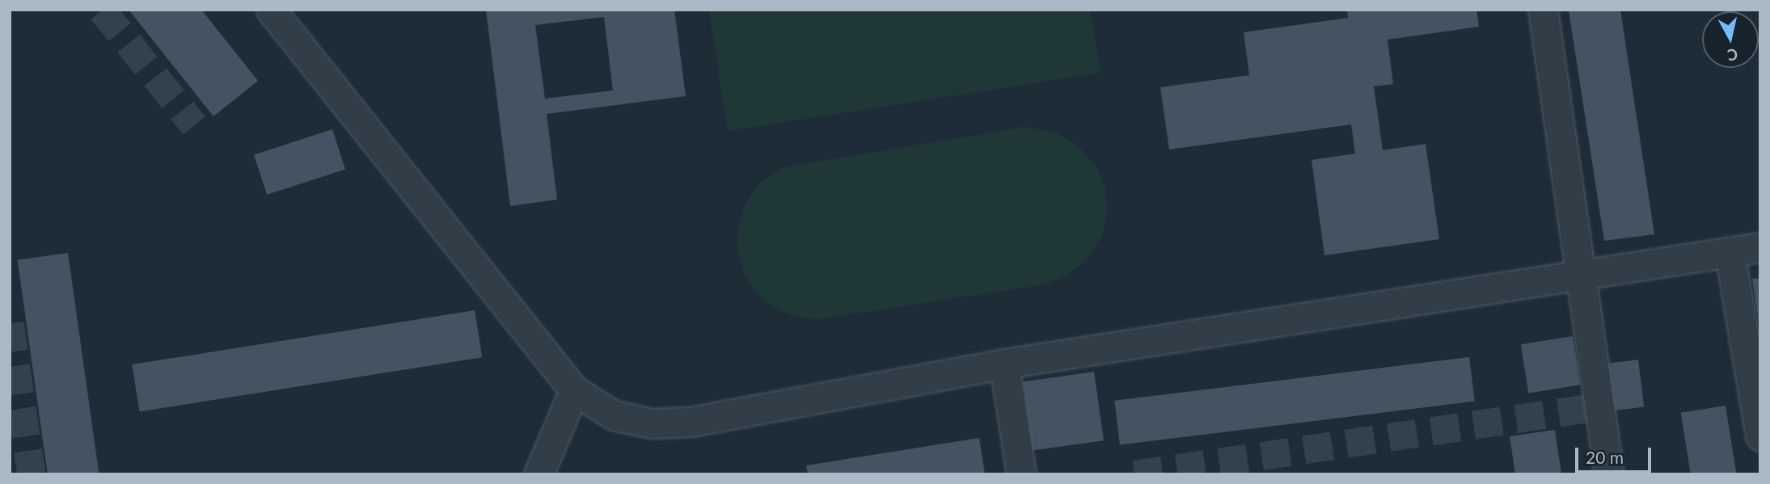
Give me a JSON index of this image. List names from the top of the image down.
{
  "scale_bar": "20 m",
  "north": "bottom"
}
